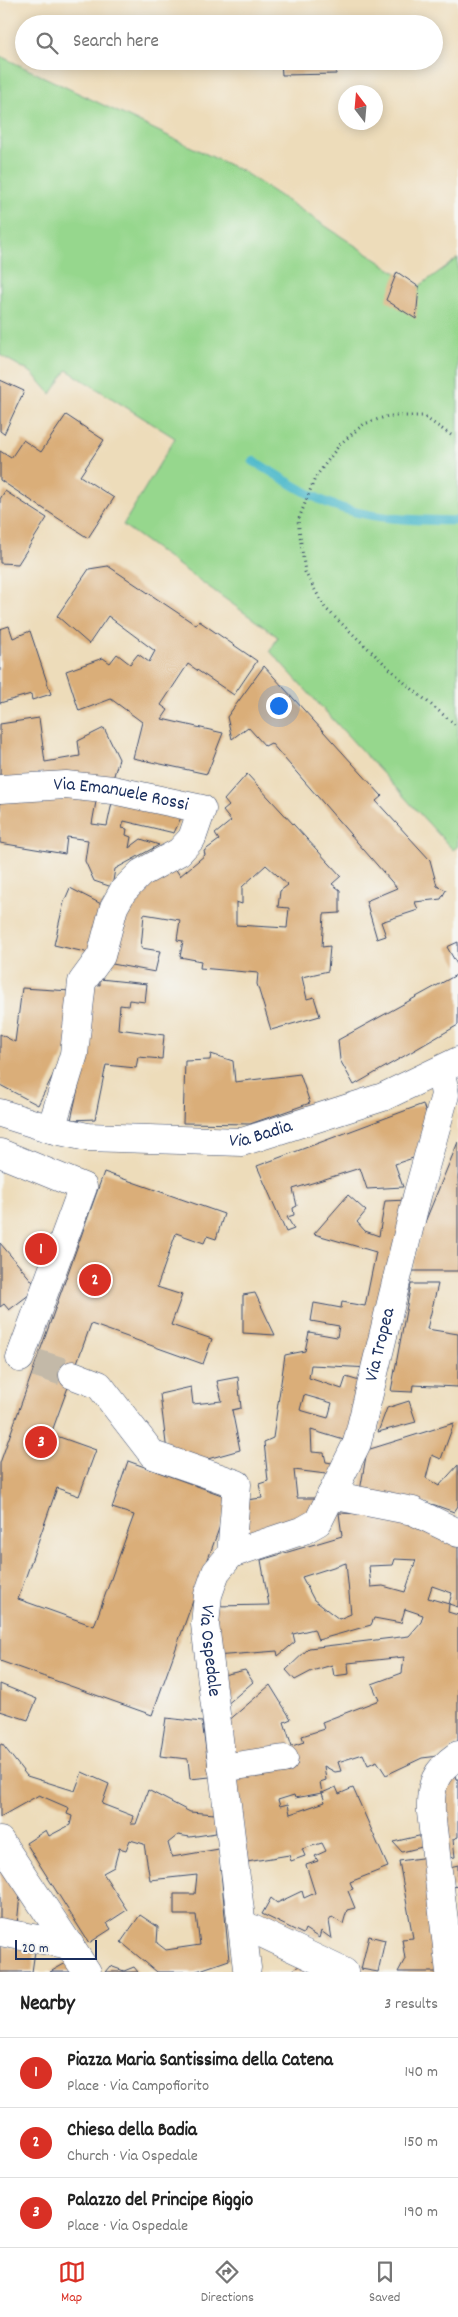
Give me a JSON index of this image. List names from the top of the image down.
{
  "streets": {
    "street": [
      "Via Emanuele Rossi",
      "Via Badia",
      "Via Tropea",
      "Via Ospedale"
    ]
  },
  "crossings": [
    ["Via Emanuele Rossi", "Via Badia"],
    ["Via Badia", "Via Tropea"],
    ["Via Tropea", "Via Ospedale"]
  ],
  "scale_bar": "20 m",
  "north": "top",
  "page": {
    "search": "Search here",
    "pins": ["1", "2", "3"],
    "scale": "20 m",
    "heading": ["Nearby", "3 results"],
    "list": [
      {
        "mark": "1",
        "name": "Piazza Maria Santissima della Catena",
        "note": "Place · Via Campofiorito",
        "value": "140 m"
      },
      {
        "mark": "2",
        "name": "Chiesa della Badia",
        "note": "Church · Via Ospedale",
        "value": "150 m"
      },
      {
        "mark": "3",
        "name": "Palazzo del Principe Riggio",
        "note": "Place · Via Ospedale",
        "value": "190 m"
      }
    ],
    "nav": ["Map", "Directions", "Saved"]
  }
}
